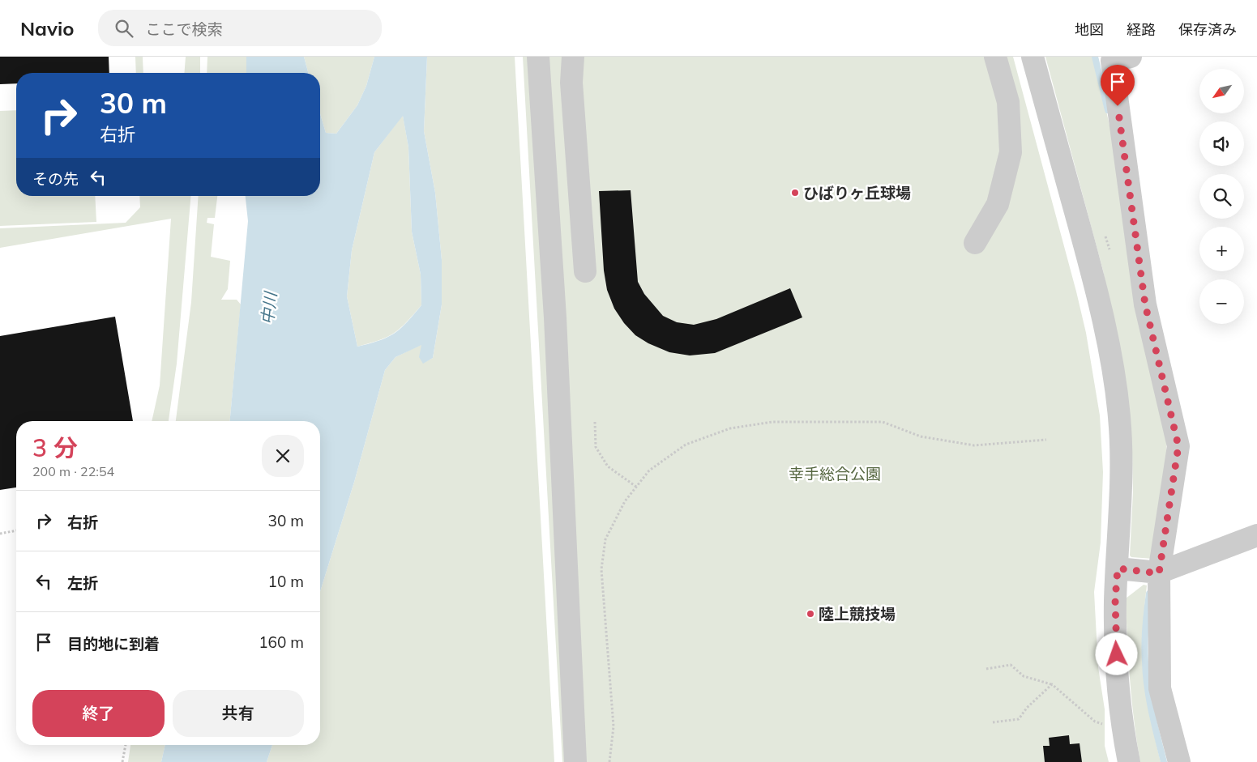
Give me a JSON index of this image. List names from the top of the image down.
{
  "water": ["中川"],
  "parks": ["幸手総合公園"],
  "places": ["ひばりヶ丘球場", "陸上競技場"],
  "north": "bottom left",
  "page": {
    "header": "Navio",
    "search": "ここで検索",
    "nav": ["地図", "経路", "保存済み"],
    "map_buttons": ["+", "−"],
    "turn": ["30 m", "右折"],
    "then": "その先",
    "heading": ["3 分", "200 m · 22:54"],
    "list": [
      {
        "name": "右折",
        "value": "30 m"
      },
      {
        "name": "左折",
        "value": "10 m"
      },
      {
        "name": "目的地に到着",
        "value": "160 m"
      }
    ],
    "buttons": ["終了", "共有"]
  }
}
